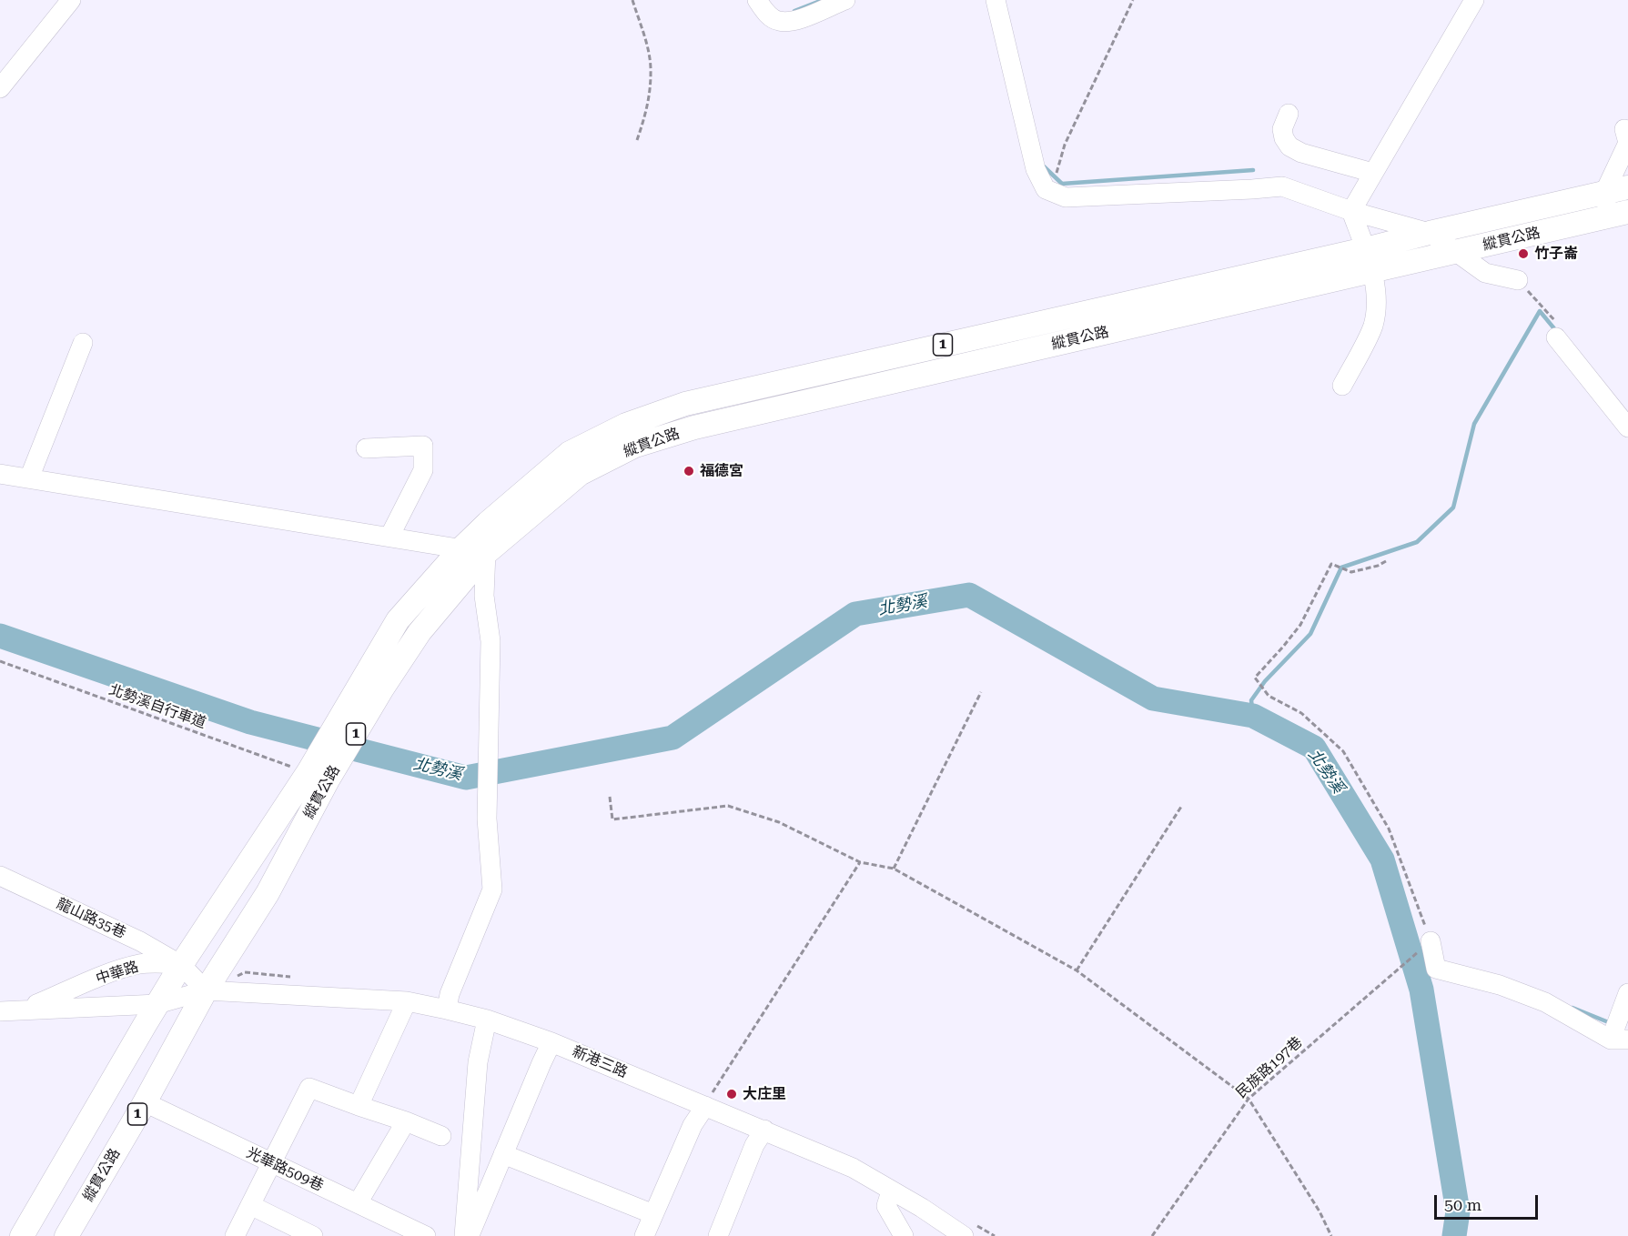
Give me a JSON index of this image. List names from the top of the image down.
{
  "streets": {
    "main road": ["縱貫公路", "1"],
    "street": [
      "龍山路35巷",
      "中華路",
      "新港三路",
      "光華路509巷"
    ],
    "path": ["北勢溪自行車道", "民族路197巷"]
  },
  "crossings": [
    ["縱貫公路", "北勢溪自行車道"],
    ["縱貫公路", "龍山路35巷"],
    ["縱貫公路", "中華路"],
    ["縱貫公路", "新港三路"],
    ["縱貫公路", "光華路509巷"],
    ["龍山路35巷", "中華路"],
    ["中華路", "新港三路"]
  ],
  "water": ["北勢溪"],
  "places": ["竹子崙", "福德宮", "大庄里"],
  "scale_bar": "50 m"
}
